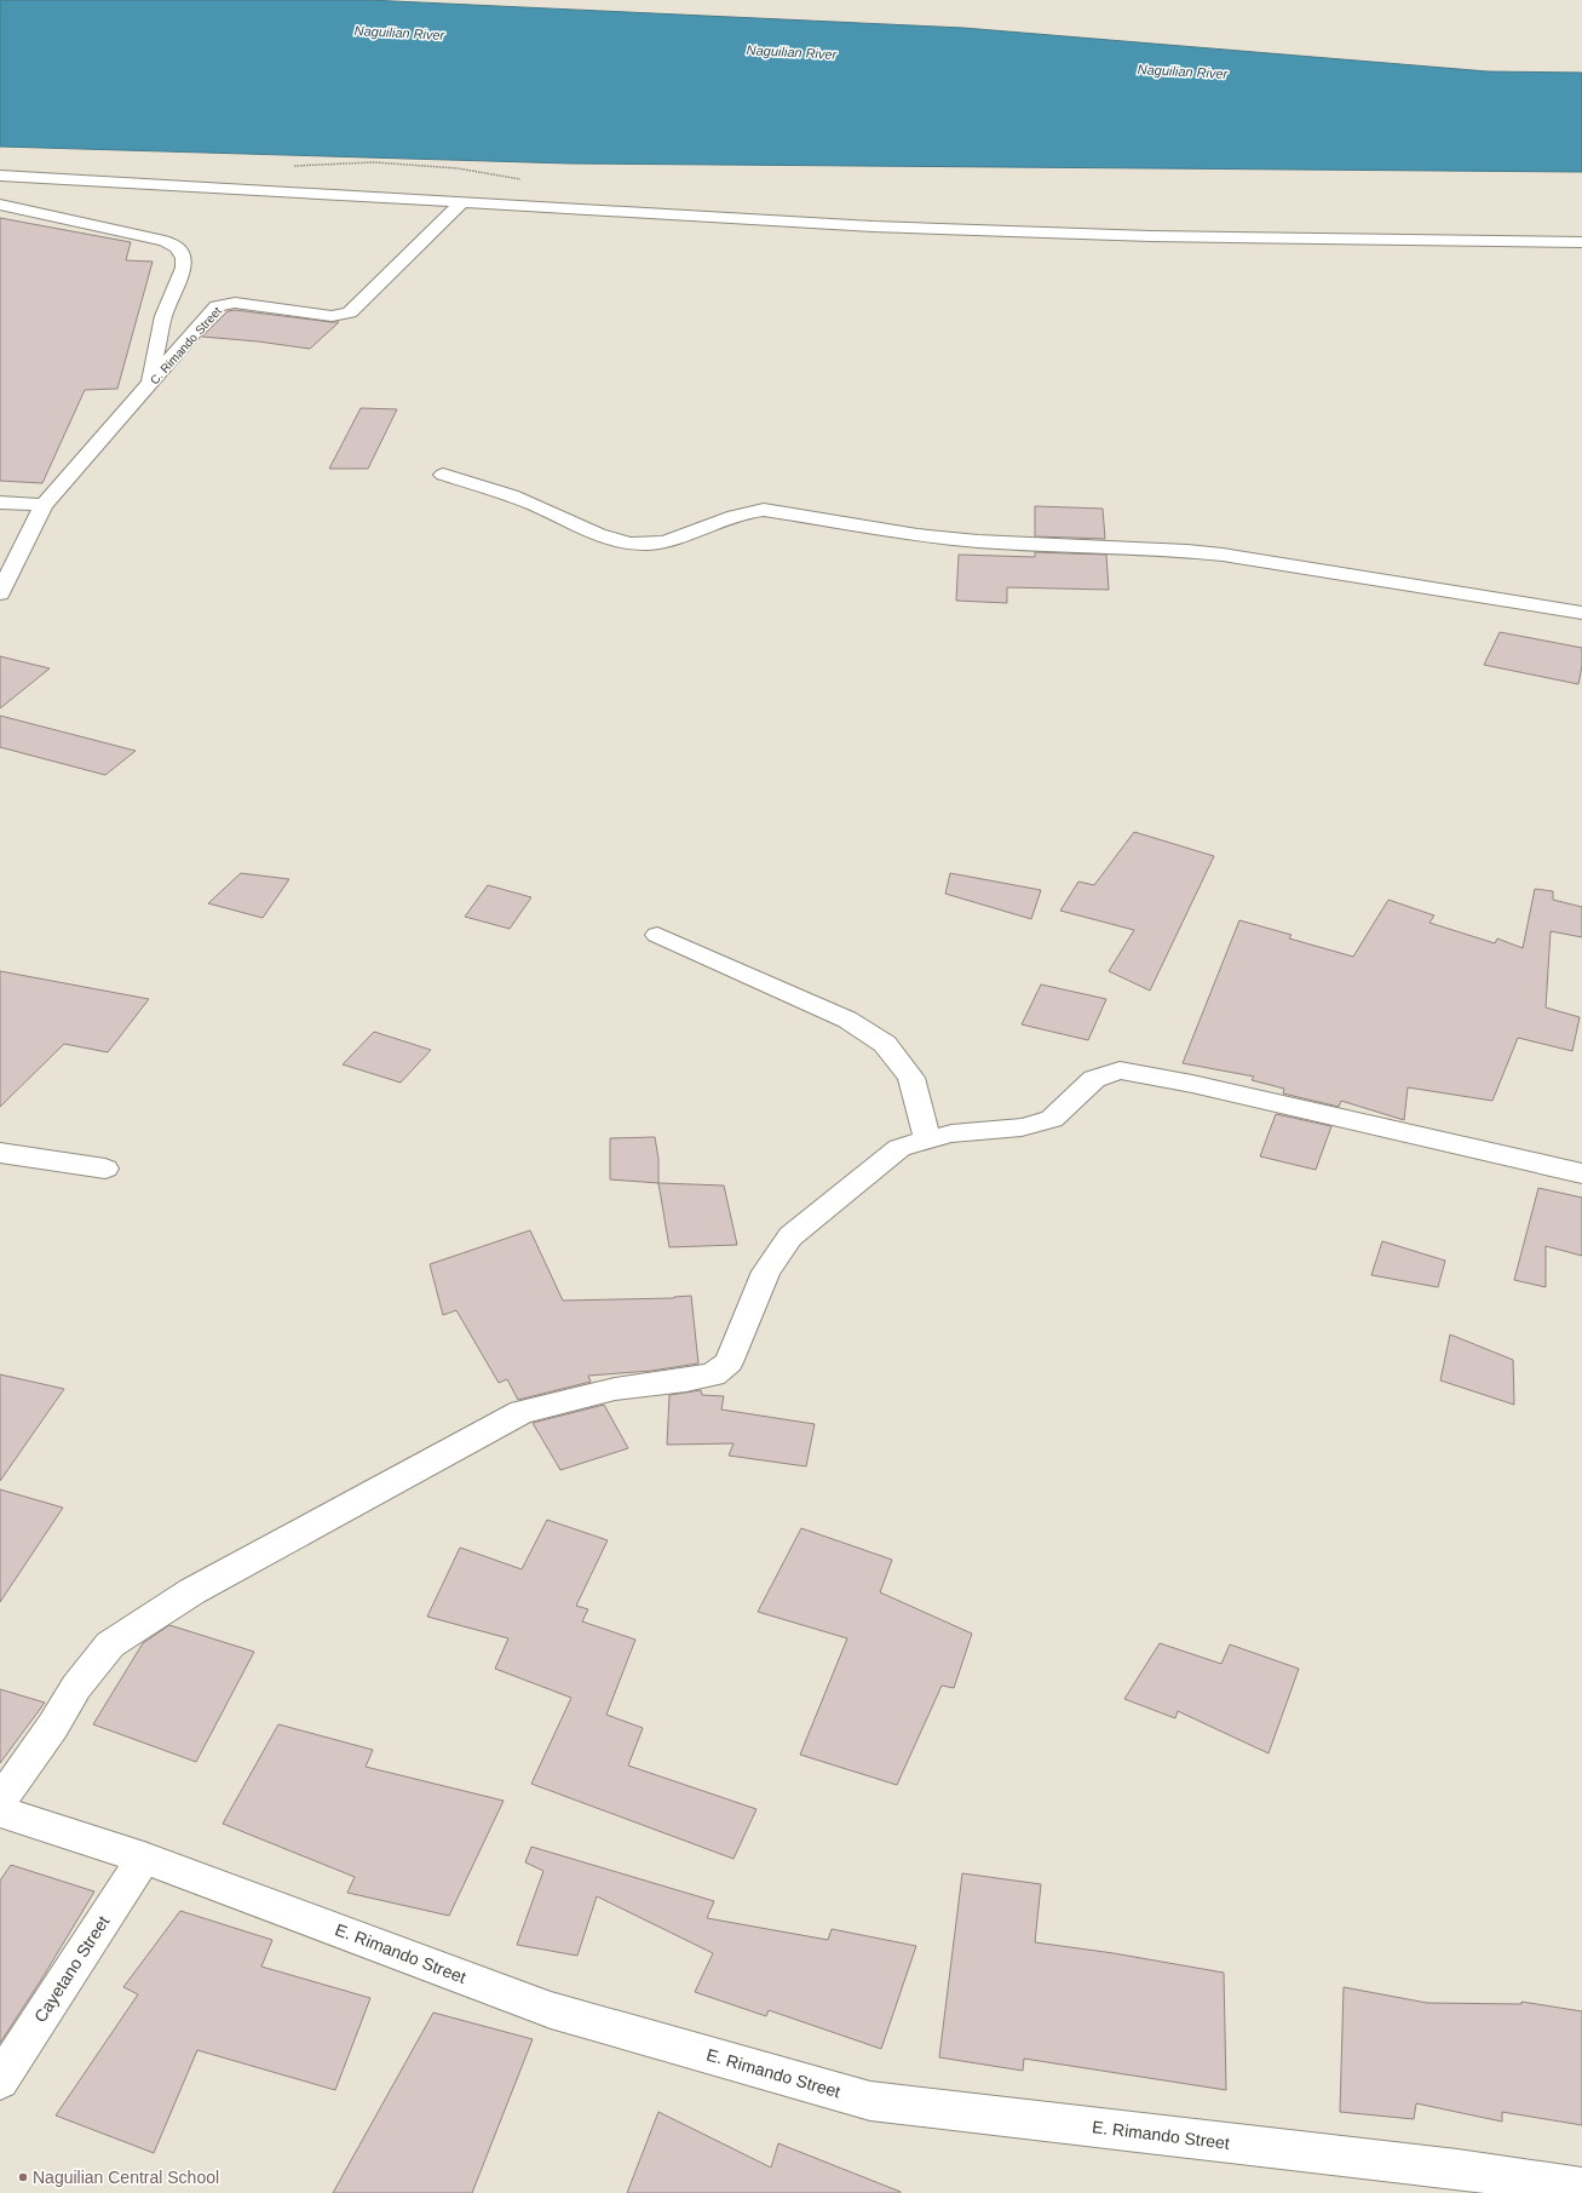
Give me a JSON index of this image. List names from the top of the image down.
{
  "streets": {
    "street": ["C. Rimando Street", "E. Rimando Street", "Cayetano Street"]
  },
  "crossings": [
    ["E. Rimando Street", "Cayetano Street"]
  ],
  "water": ["Naguilian River"],
  "places": ["Naguilian Central School"]
}
